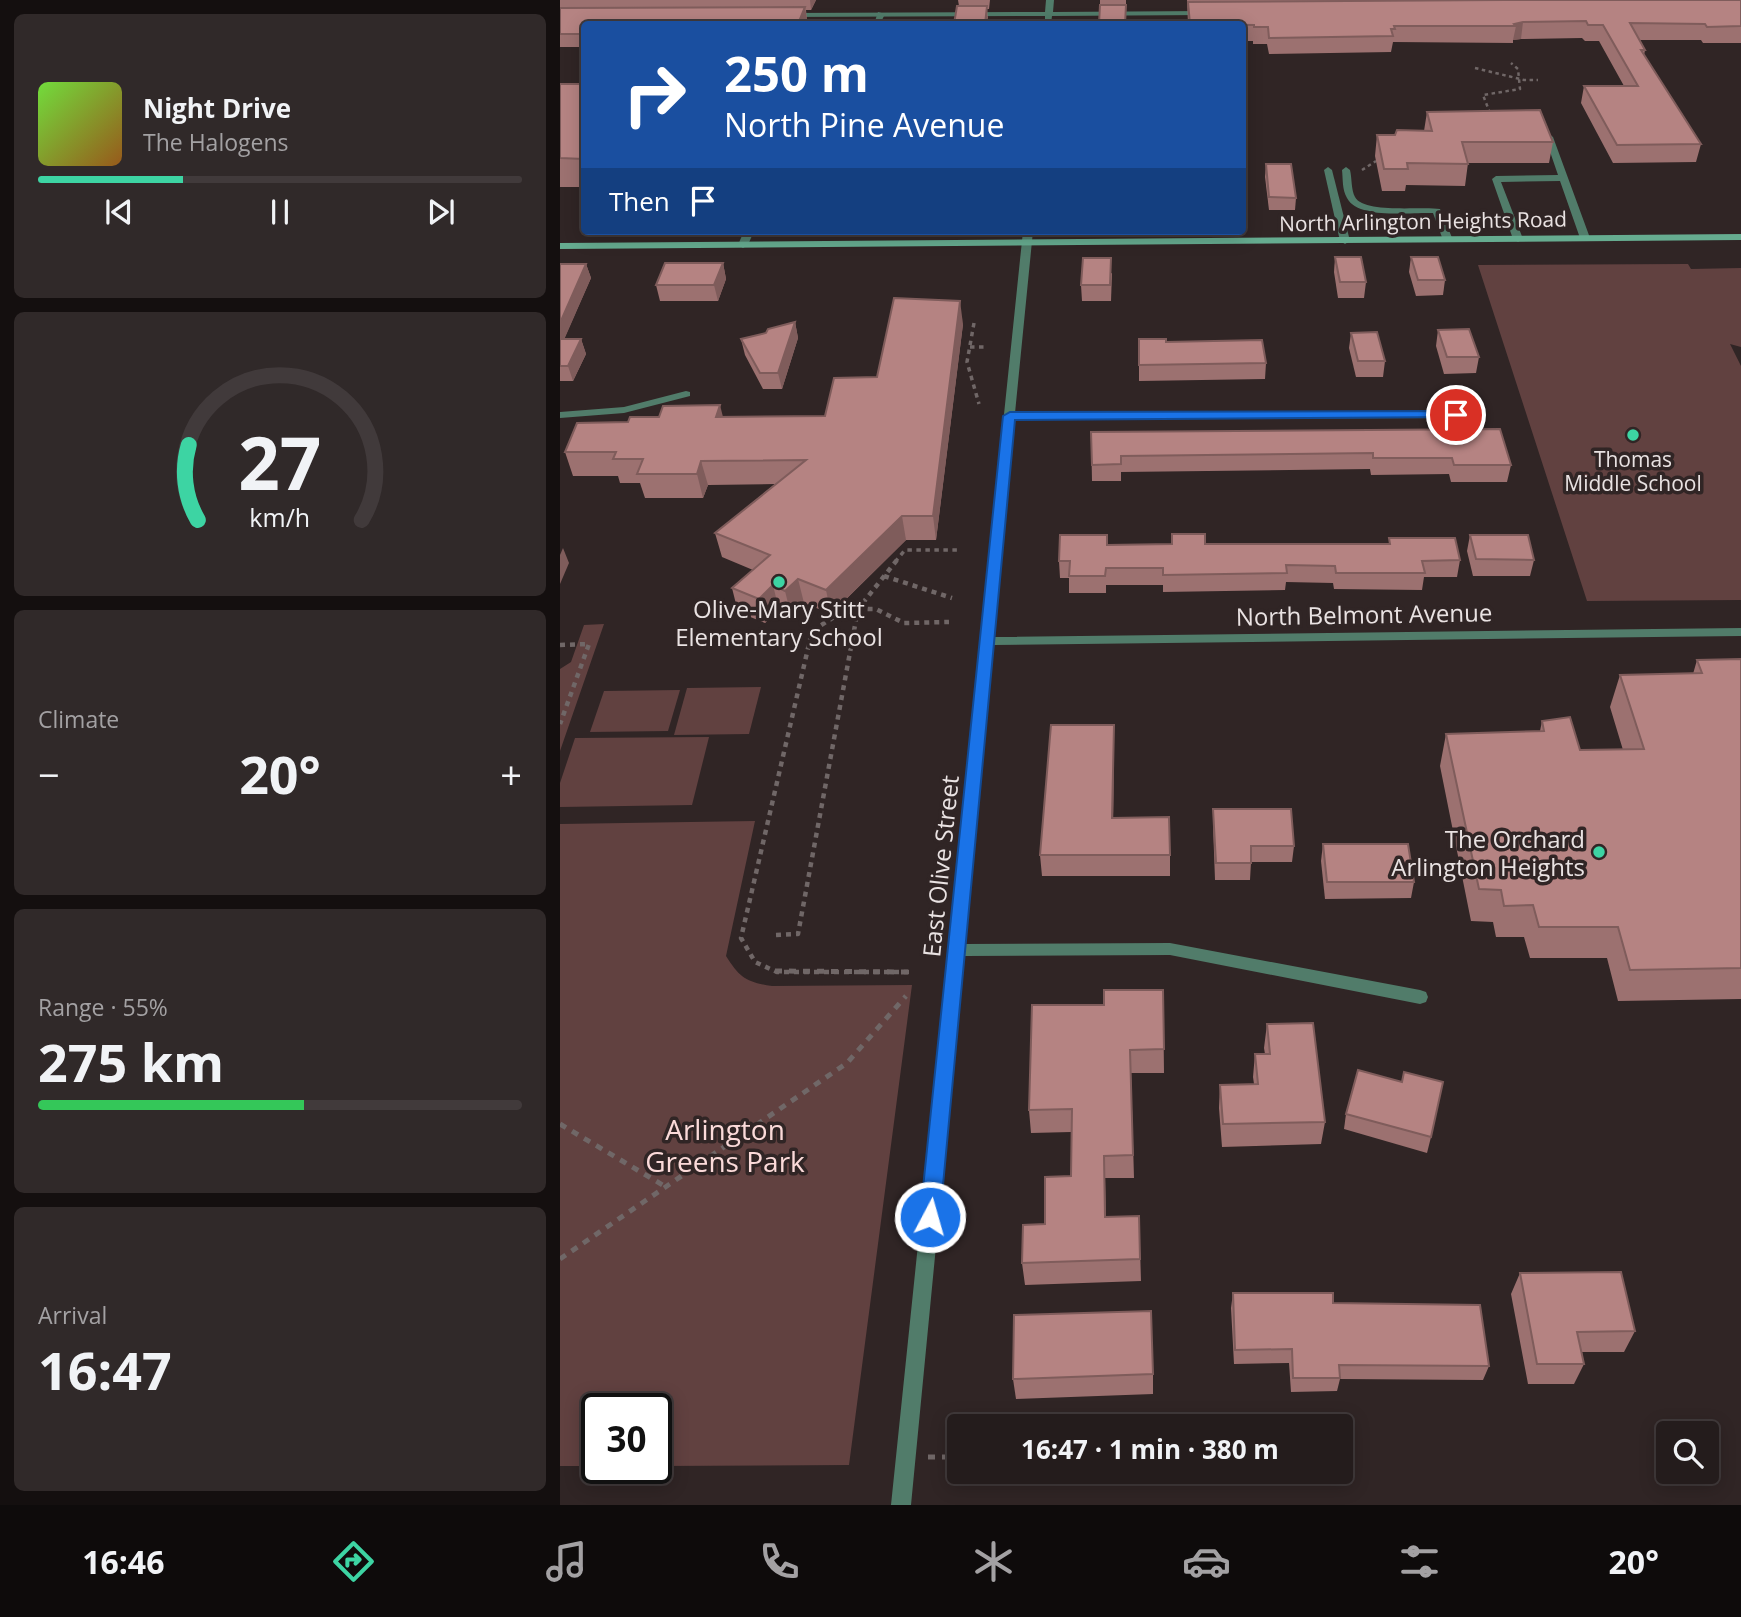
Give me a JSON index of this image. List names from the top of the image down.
{
  "streets": {
    "main road": ["North Arlington Heights Road"],
    "street": ["North Belmont Avenue", "East Olive Street"]
  },
  "crossings": [
    ["North Arlington Heights Road", "East Olive Street"],
    ["North Belmont Avenue", "East Olive Street"]
  ],
  "parks": ["Arlington Greens Park"],
  "places": ["Thomas Middle School", "Olive-Mary Stitt Elementary School", "The Orchard Arlington Heights"],
  "page": {
    "turn": ["250 m", "North Pine Avenue"],
    "song": ["Night Drive", "The Halogens"],
    "then": "Then",
    "tile": [
      "Climate",
      ["Range · 55%", "275 km"],
      ["Arrival", "16:47"]
    ],
    "heat": ["−", "20°", "+"],
    "limit": "30",
    "trip": "16:47 · 1 min · 380 m",
    "tabs": ["16:46", "20°"],
    "gauge": ["27", "km/h"]
  }
}
